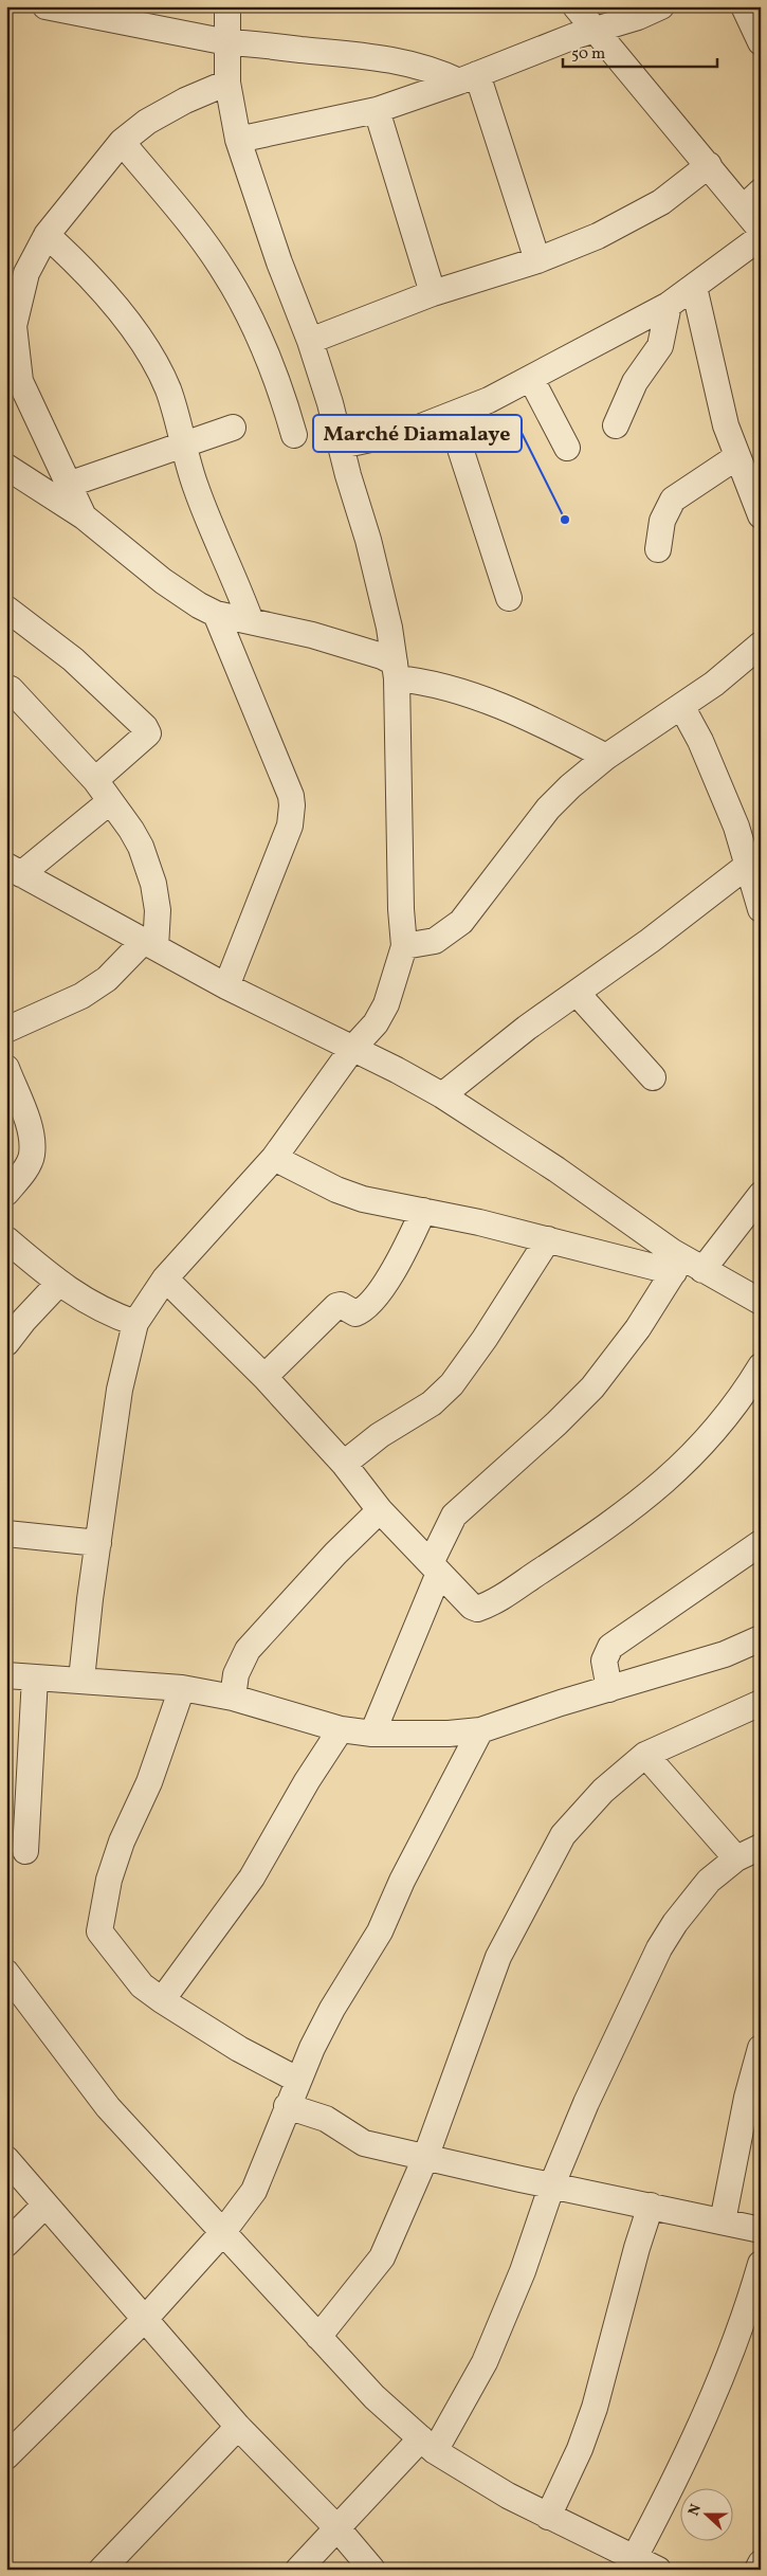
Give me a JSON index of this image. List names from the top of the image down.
{
  "places": ["Marché Diamalaye"],
  "scale_bar": "50 m",
  "north": "left"
}
